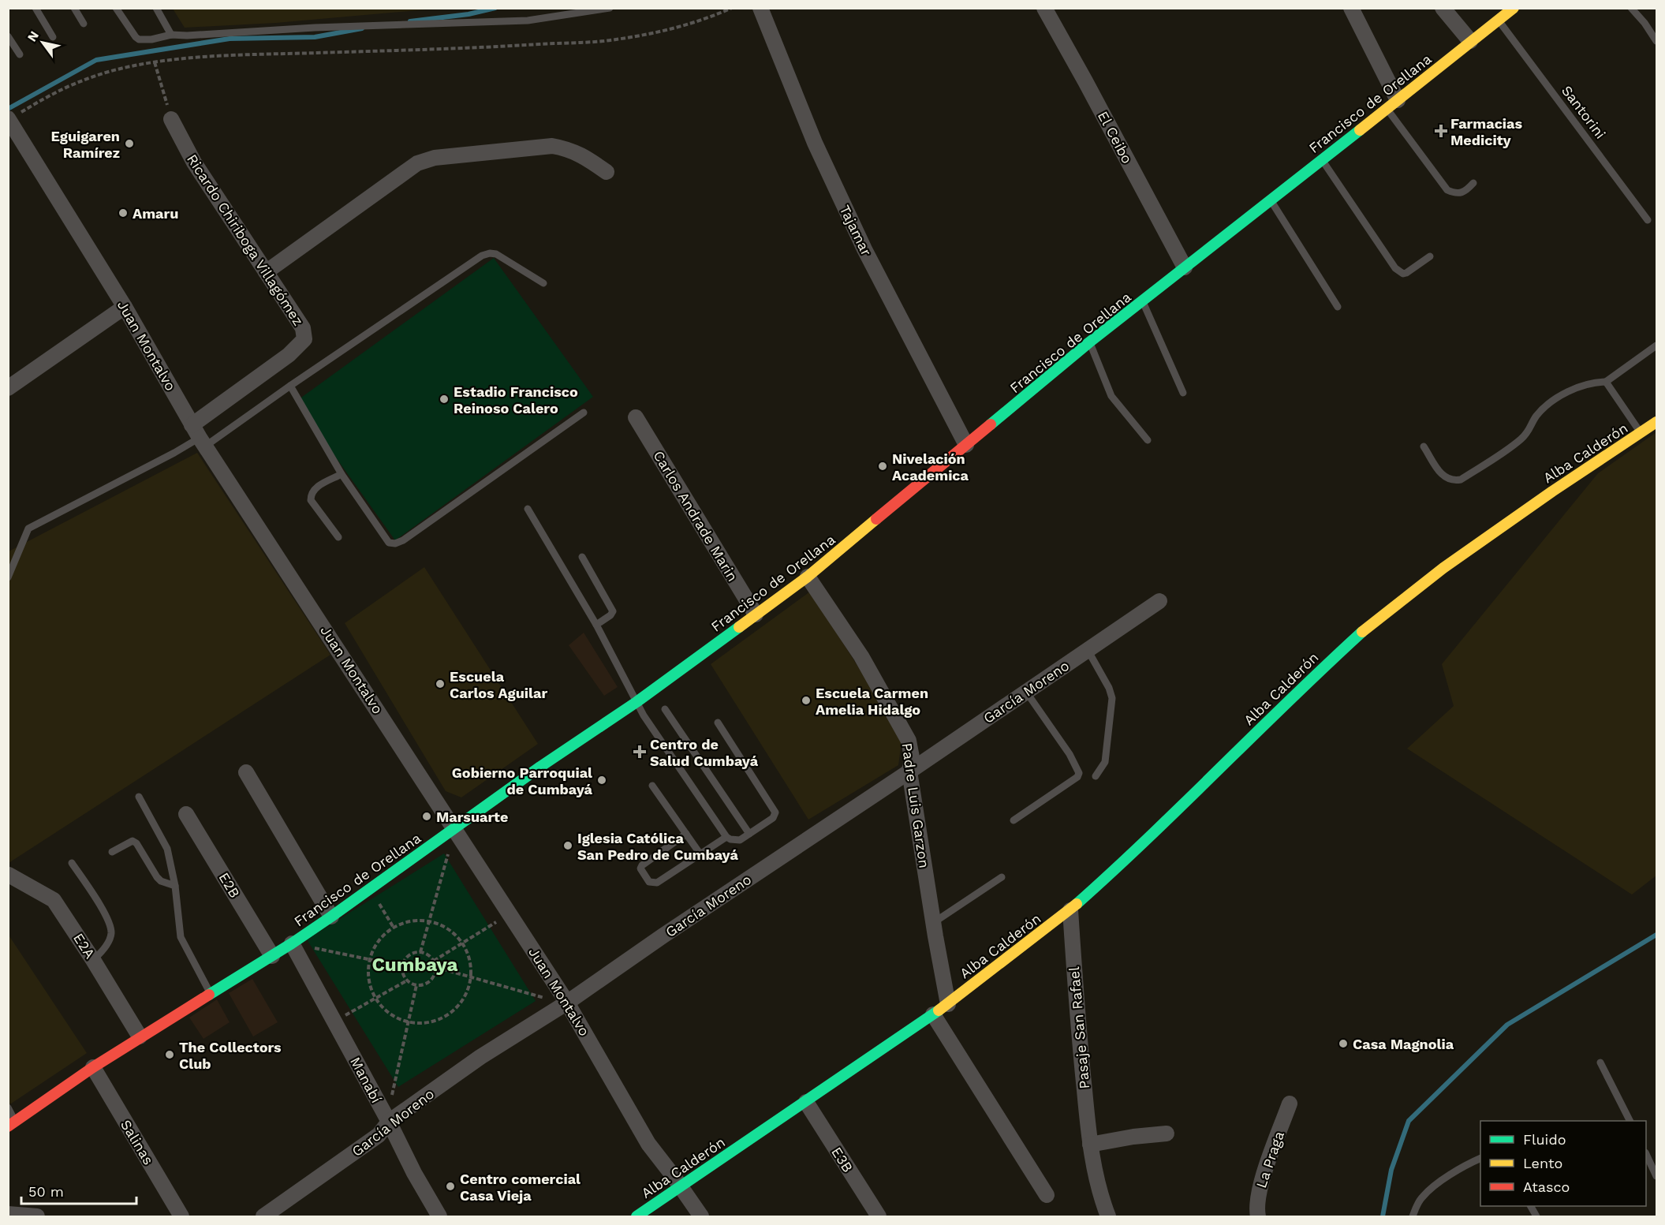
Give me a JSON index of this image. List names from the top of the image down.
{
  "streets": {
    "street": [
      "Francisco de Orellana",
      "El Ceibo",
      "Tajamar",
      "Ricardo Chiriboga Villagómez",
      "Juan Montalvo",
      "Alba Calderón",
      "Carlos Andrade Marin",
      "García Moreno",
      "Padre Luis Garzon",
      "E2B",
      "E2A",
      "Pasaje San Rafael",
      "Manabí",
      "Salinas",
      "E3B",
      "La Praga"
    ],
    "lane": ["Santorini"]
  },
  "crossings": [
    ["Francisco de Orellana", "Santorini"],
    ["Francisco de Orellana", "El Ceibo"],
    ["Francisco de Orellana", "Tajamar"],
    ["Francisco de Orellana", "Juan Montalvo"],
    ["Francisco de Orellana", "Carlos Andrade Marin"],
    ["Francisco de Orellana", "Padre Luis Garzon"],
    ["Francisco de Orellana", "E2B"],
    ["Francisco de Orellana", "E2A"],
    ["Francisco de Orellana", "Manabí"],
    ["Francisco de Orellana", "Salinas"],
    ["Ricardo Chiriboga Villagómez", "Juan Montalvo"],
    ["Juan Montalvo", "Alba Calderón"],
    ["Juan Montalvo", "García Moreno"],
    ["Alba Calderón", "Padre Luis Garzon"],
    ["Alba Calderón", "Pasaje San Rafael"],
    ["Alba Calderón", "E3B"],
    ["García Moreno", "Padre Luis Garzon"],
    ["García Moreno", "Manabí"]
  ],
  "districts": ["Cumbaya"],
  "places": {
    "health": ["Farmacias Medicity", "Centro de Salud Cumbayá"],
    "other": [
      "Eguigaren Ramírez",
      "Amaru",
      "Estadio Francisco Reinoso Calero",
      "Nivelación Academica",
      "Escuela Carlos Aguilar",
      "Escuela Carmen Amelia Hidalgo",
      "Gobierno Parroquial de Cumbayá",
      "Marsuarte",
      "Iglesia Católica San Pedro de Cumbayá",
      "Casa Magnolia",
      "The Collectors Club",
      "Centro comercial Casa Vieja"
    ]
  },
  "legend": ["Fluido", "Lento", "Atasco"],
  "scale_bar": "50 m",
  "north": "top left"
}
